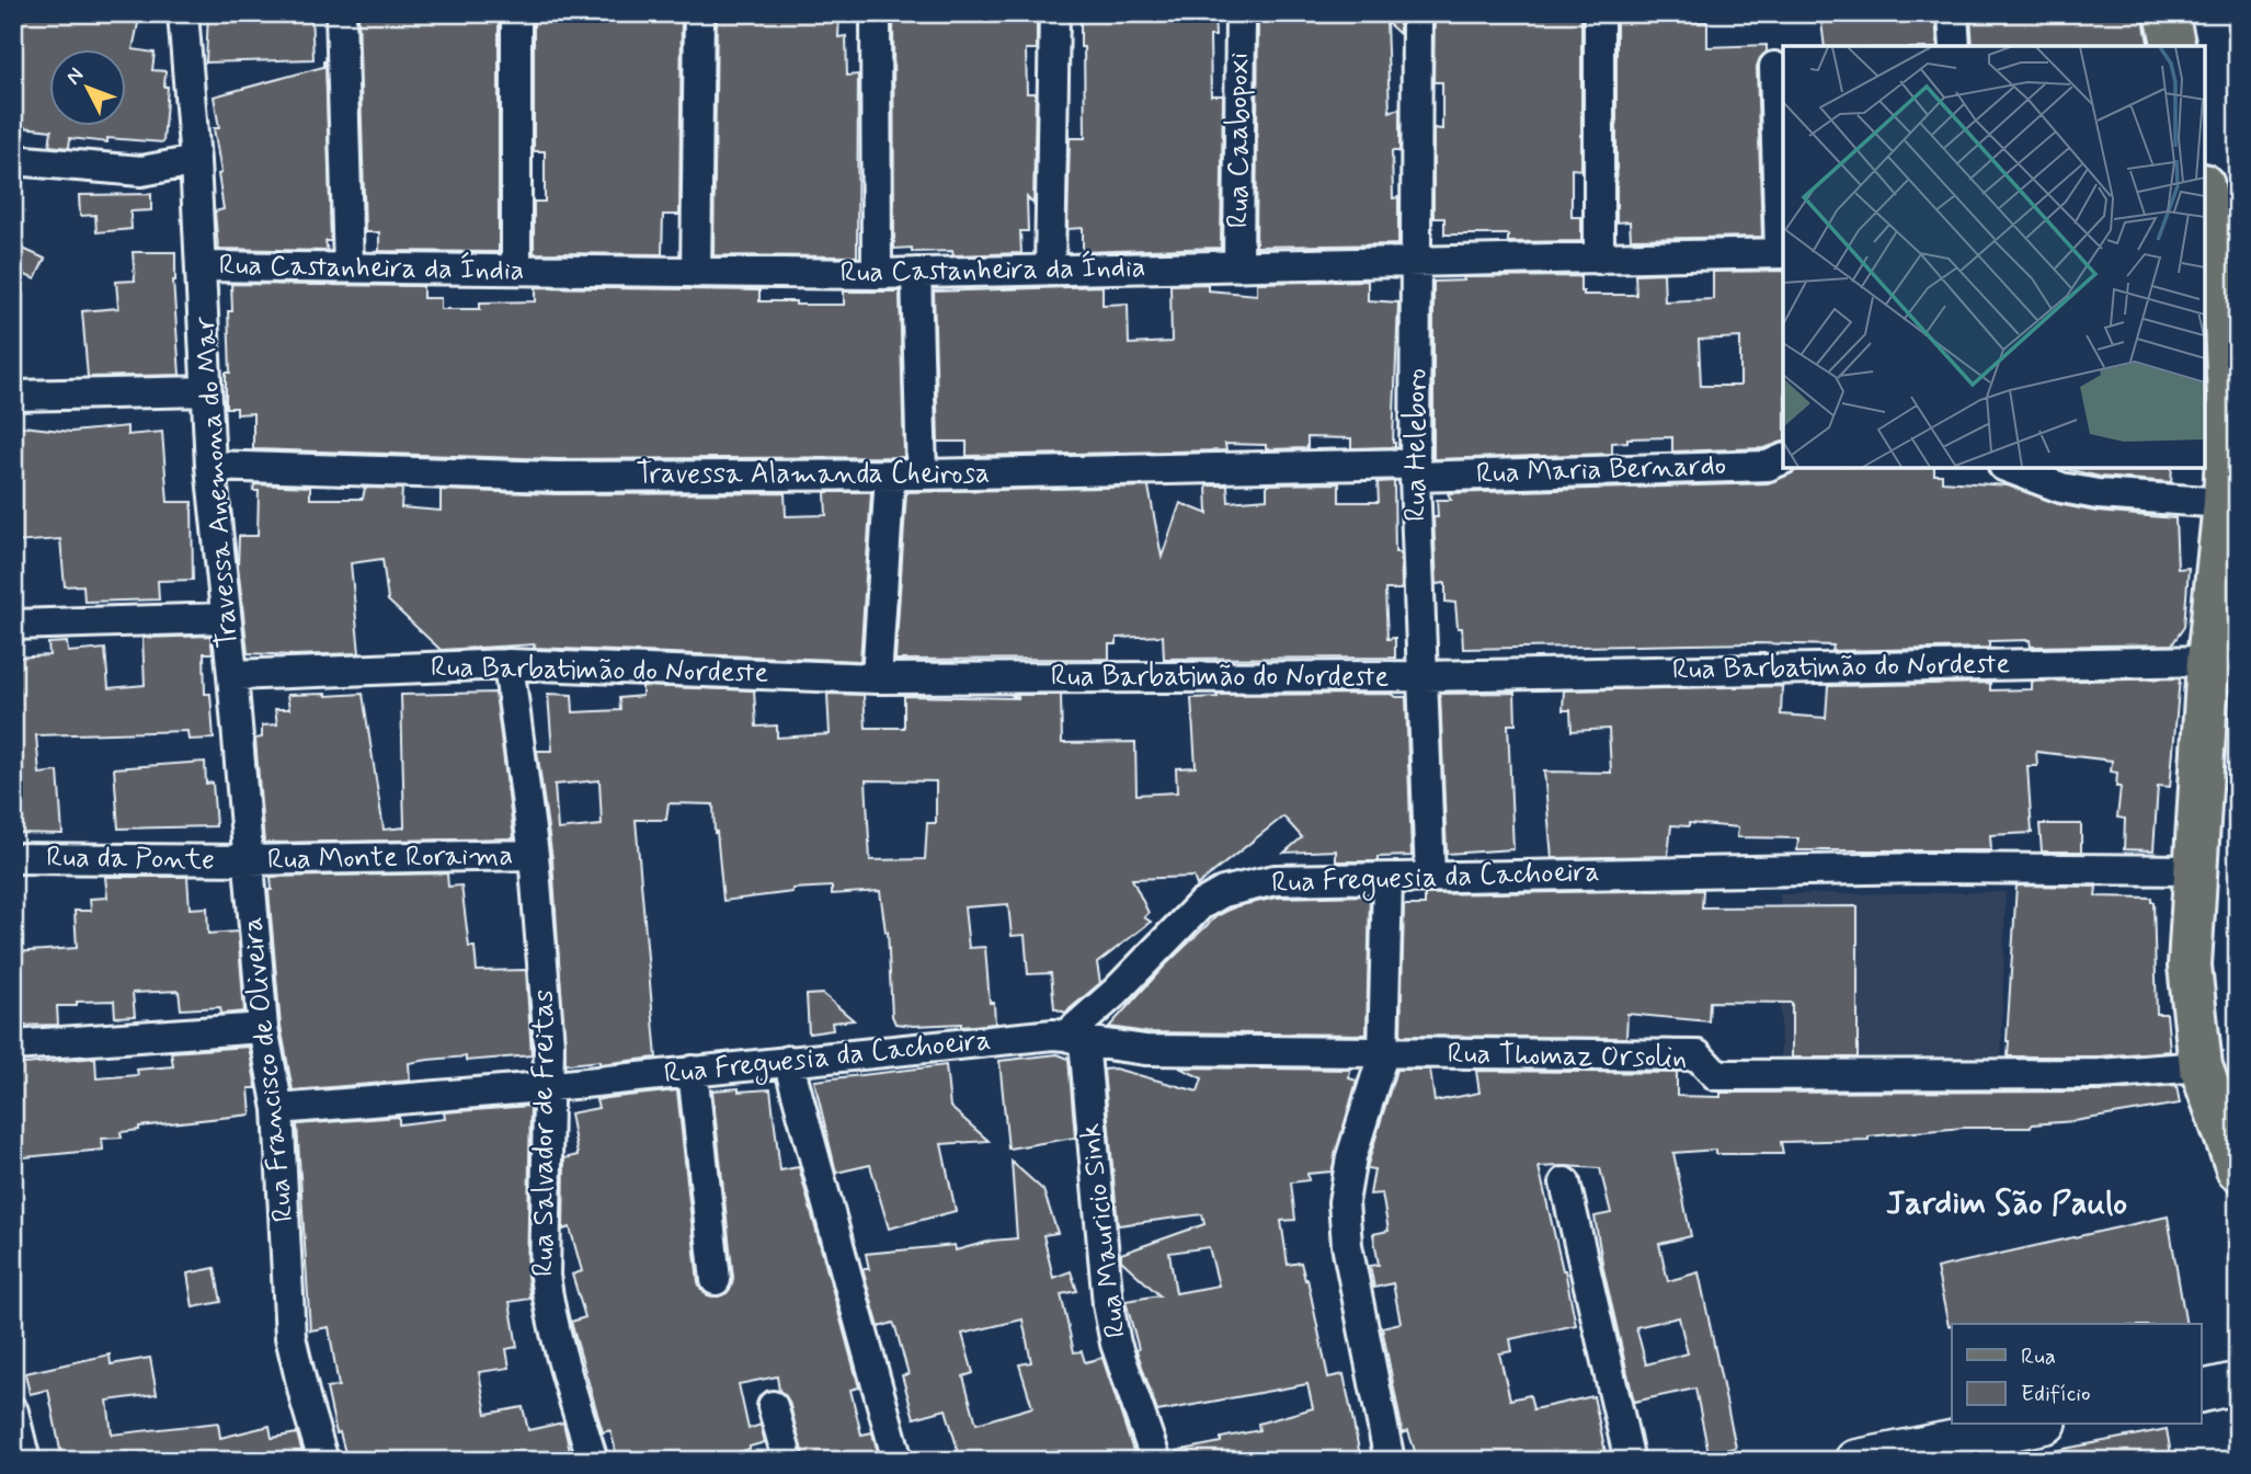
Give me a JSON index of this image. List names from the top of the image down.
{
  "streets": {
    "street": [
      "Rua Caabopoxi",
      "Rua Castanheira da Índia",
      "Rua Heleboro",
      "Rua Maria Bernardo",
      "Travessa Alamanda Cheirosa",
      "Travessa Anemona do Mar",
      "Rua Barbatimão do Nordeste",
      "Rua Monte Roraima",
      "Rua da Ponte",
      "Rua Freguesia da Cachoeira",
      "Rua Thomaz Orsolin",
      "Rua Francisco de Oliveira",
      "Rua Salvador de Freitas",
      "Rua Mauricio Sink"
    ]
  },
  "crossings": [
    ["Rua Caabopoxi", "Rua Castanheira da Índia"],
    ["Rua Castanheira da Índia", "Rua Heleboro"],
    ["Rua Castanheira da Índia", "Travessa Anemona do Mar"],
    ["Rua Heleboro", "Rua Maria Bernardo"],
    ["Rua Heleboro", "Travessa Alamanda Cheirosa"],
    ["Rua Heleboro", "Rua Barbatimão do Nordeste"],
    ["Rua Heleboro", "Rua Freguesia da Cachoeira"],
    ["Rua Maria Bernardo", "Travessa Alamanda Cheirosa"],
    ["Travessa Alamanda Cheirosa", "Travessa Anemona do Mar"],
    ["Travessa Anemona do Mar", "Rua Barbatimão do Nordeste"],
    ["Travessa Anemona do Mar", "Rua Francisco de Oliveira"],
    ["Rua Barbatimão do Nordeste", "Rua Francisco de Oliveira"],
    ["Rua Barbatimão do Nordeste", "Rua Salvador de Freitas"],
    ["Rua Monte Roraima", "Rua da Ponte"],
    ["Rua Monte Roraima", "Rua Francisco de Oliveira"],
    ["Rua Monte Roraima", "Rua Salvador de Freitas"],
    ["Rua da Ponte", "Rua Francisco de Oliveira"],
    ["Rua Freguesia da Cachoeira", "Rua Thomaz Orsolin"],
    ["Rua Freguesia da Cachoeira", "Rua Francisco de Oliveira"],
    ["Rua Freguesia da Cachoeira", "Rua Salvador de Freitas"],
    ["Rua Freguesia da Cachoeira", "Rua Mauricio Sink"],
    ["Rua Thomaz Orsolin", "Rua Mauricio Sink"]
  ],
  "districts": ["Jardim São Paulo"],
  "legend": ["Rua", "Edifício"],
  "north": "top left"
}
